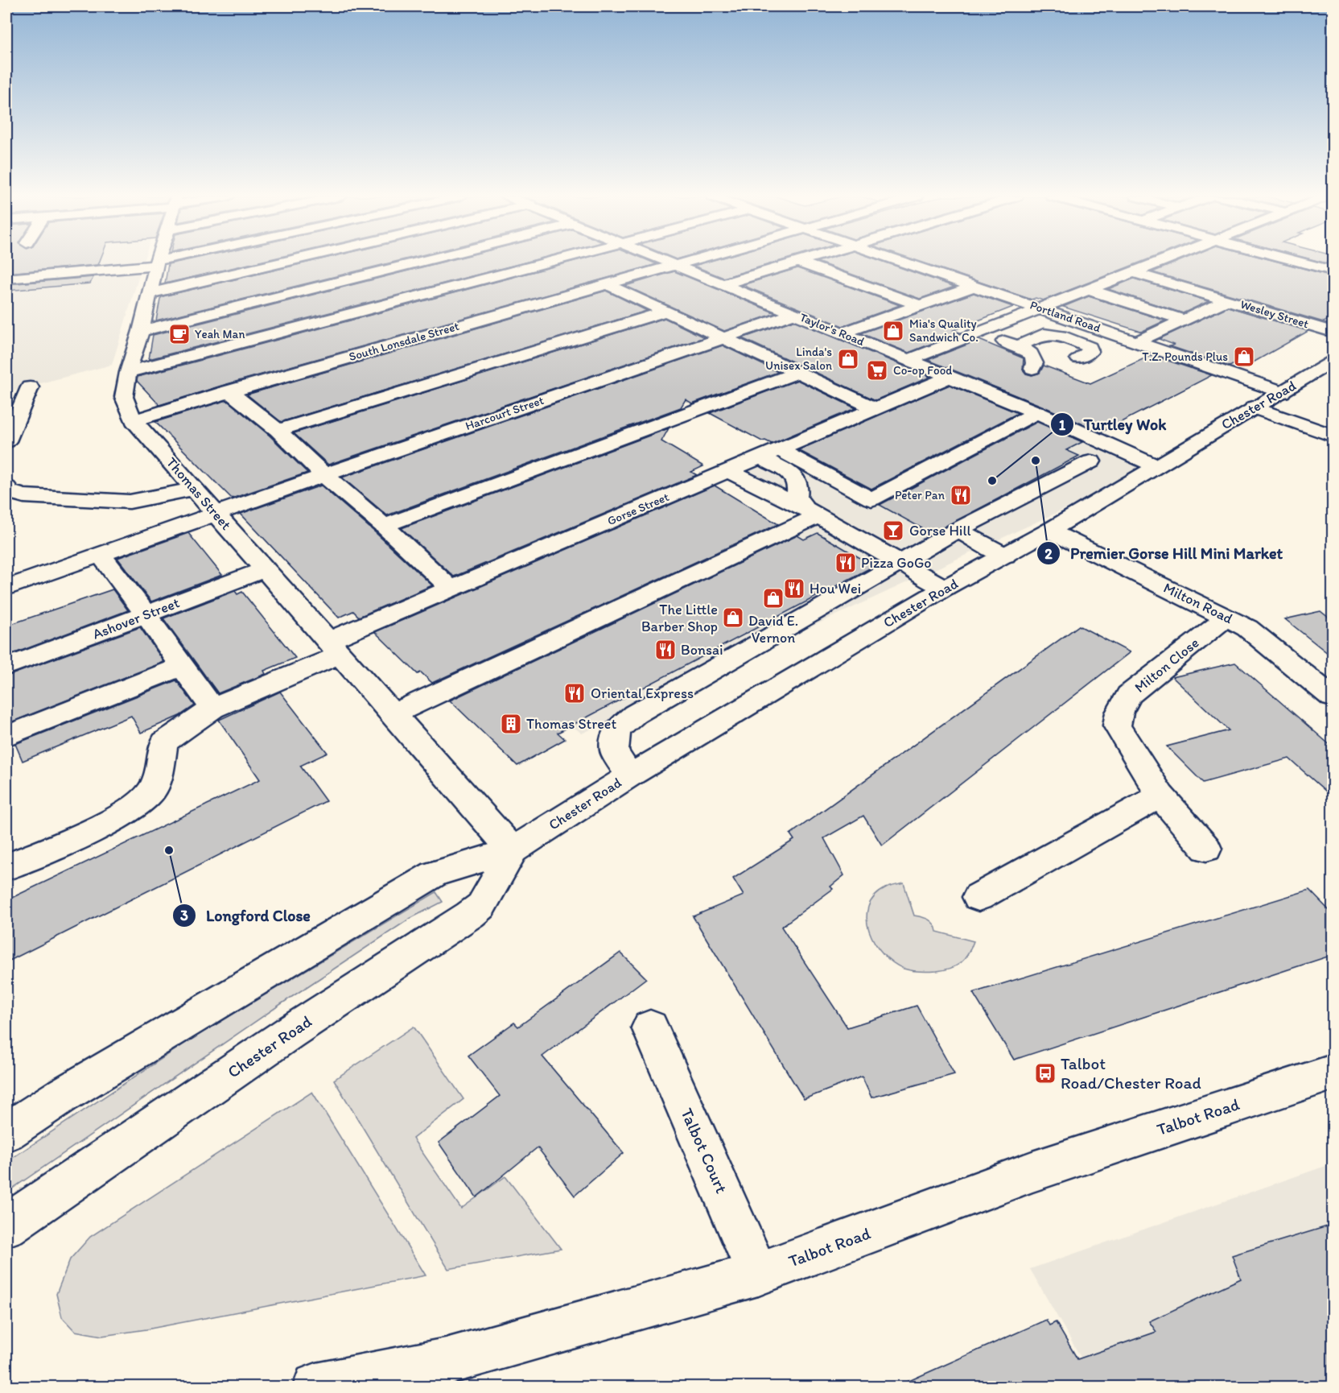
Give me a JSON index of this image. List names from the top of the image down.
{
  "streets": {
    "main road": [
      "Wesley Street",
      "Portland Road",
      "Taylor's Road",
      "South Lonsdale Street",
      "Chester Road",
      "Harcourt Street",
      "Thomas Street",
      "Gorse Street",
      "Milton Road",
      "Ashover Street",
      "Milton Close",
      "Talbot Road",
      "Talbot Court"
    ]
  },
  "crossings": [
    ["Portland Road", "Chester Road"],
    ["Taylor's Road", "South Lonsdale Street"],
    ["Taylor's Road", "Chester Road"],
    ["Taylor's Road", "Harcourt Street"],
    ["Taylor's Road", "Gorse Street"],
    ["South Lonsdale Street", "Thomas Street"],
    ["Chester Road", "Thomas Street"],
    ["Chester Road", "Milton Road"],
    ["Harcourt Street", "Thomas Street"],
    ["Thomas Street", "Gorse Street"],
    ["Thomas Street", "Ashover Street"],
    ["Milton Road", "Milton Close"],
    ["Talbot Road", "Talbot Court"]
  ],
  "places": {
    "shop": [
      "Mia's Quality Sandwich Co.",
      "T.Z. Pounds Plus",
      "Linda's Unisex Salon",
      "David E. Vernon",
      "The Little Barber Shop"
    ],
    "cafe": ["Yeah Man"],
    "supermarket": ["Co-op Food"],
    "other": ["Premier Gorse Hill Mini Market", "Turtley Wok", "Longford Close"],
    "restaurant": [
      "Peter Pan",
      "Pizza GoGo",
      "Hou Wei",
      "Bonsai",
      "Oriental Express"
    ],
    "bar": ["Gorse Hill"],
    "building": ["Thomas Street"],
    "bus stop": ["Talbot Road/Chester Road"]
  }
}
